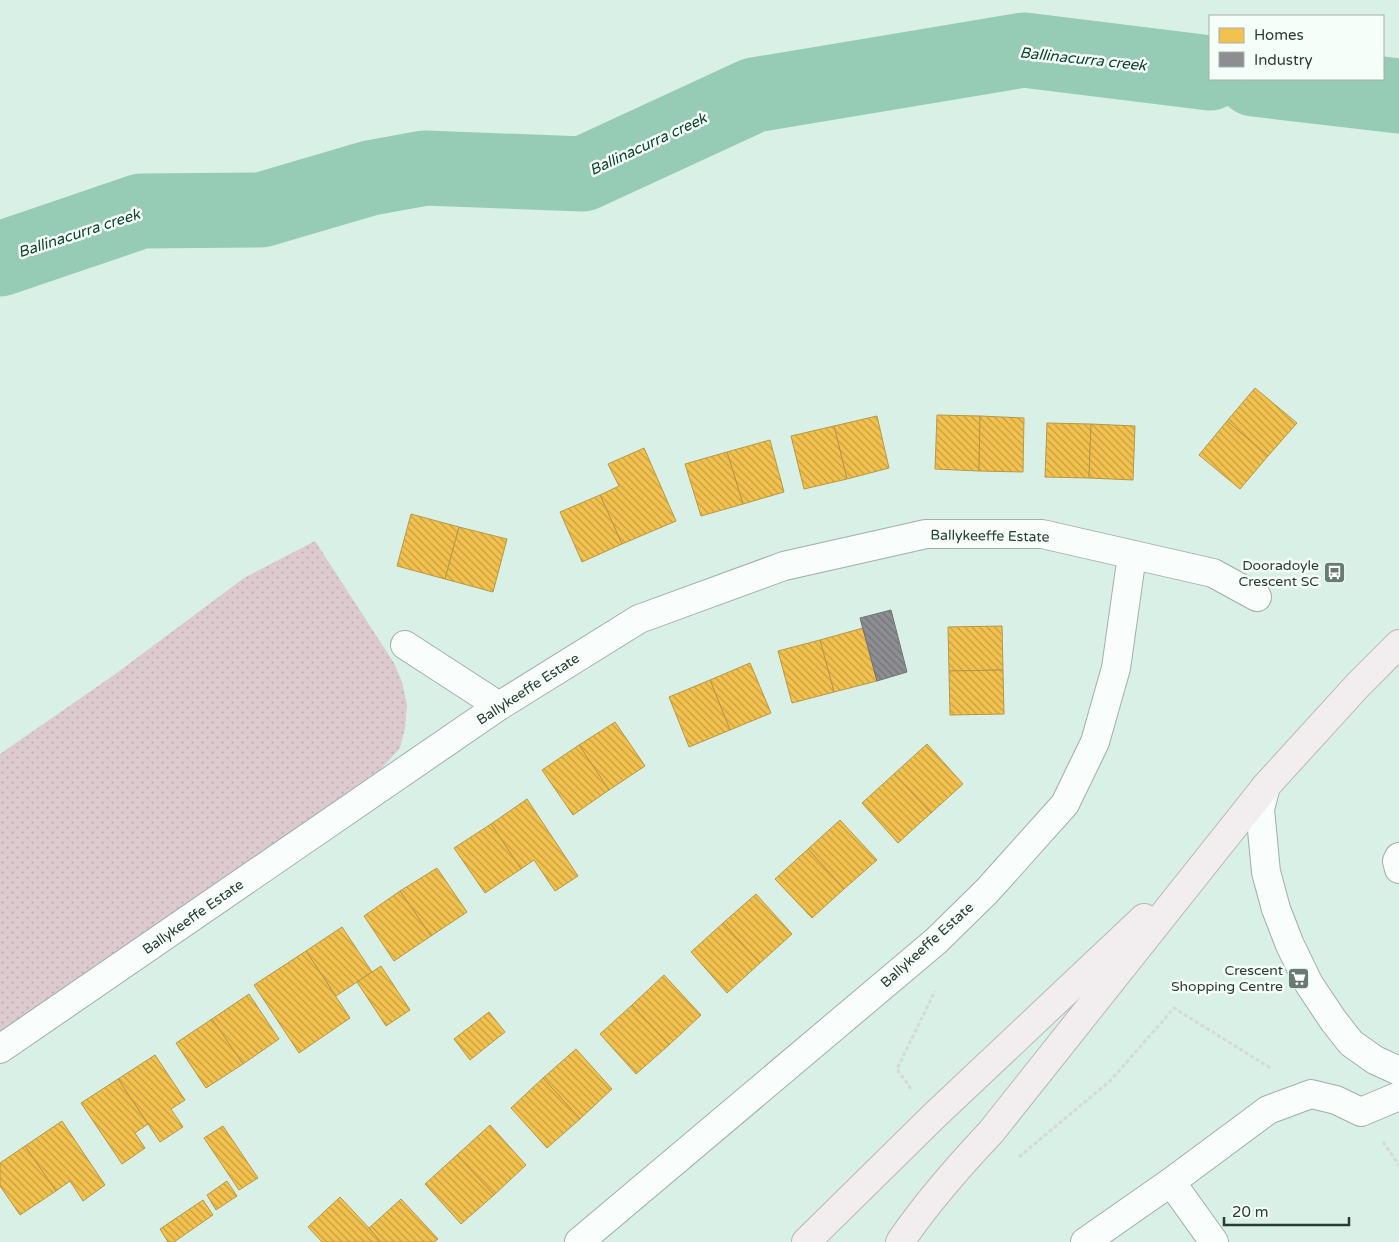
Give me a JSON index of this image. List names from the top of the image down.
{
  "streets": {
    "street": ["Ballykeeffe Estate"]
  },
  "water": ["Ballinacurra creek"],
  "places": {
    "bus stop": ["Dooradoyle Crescent SC"],
    "supermarket": ["Crescent Shopping Centre"]
  },
  "legend": ["Homes", "Industry"],
  "scale_bar": "20 m"
}
